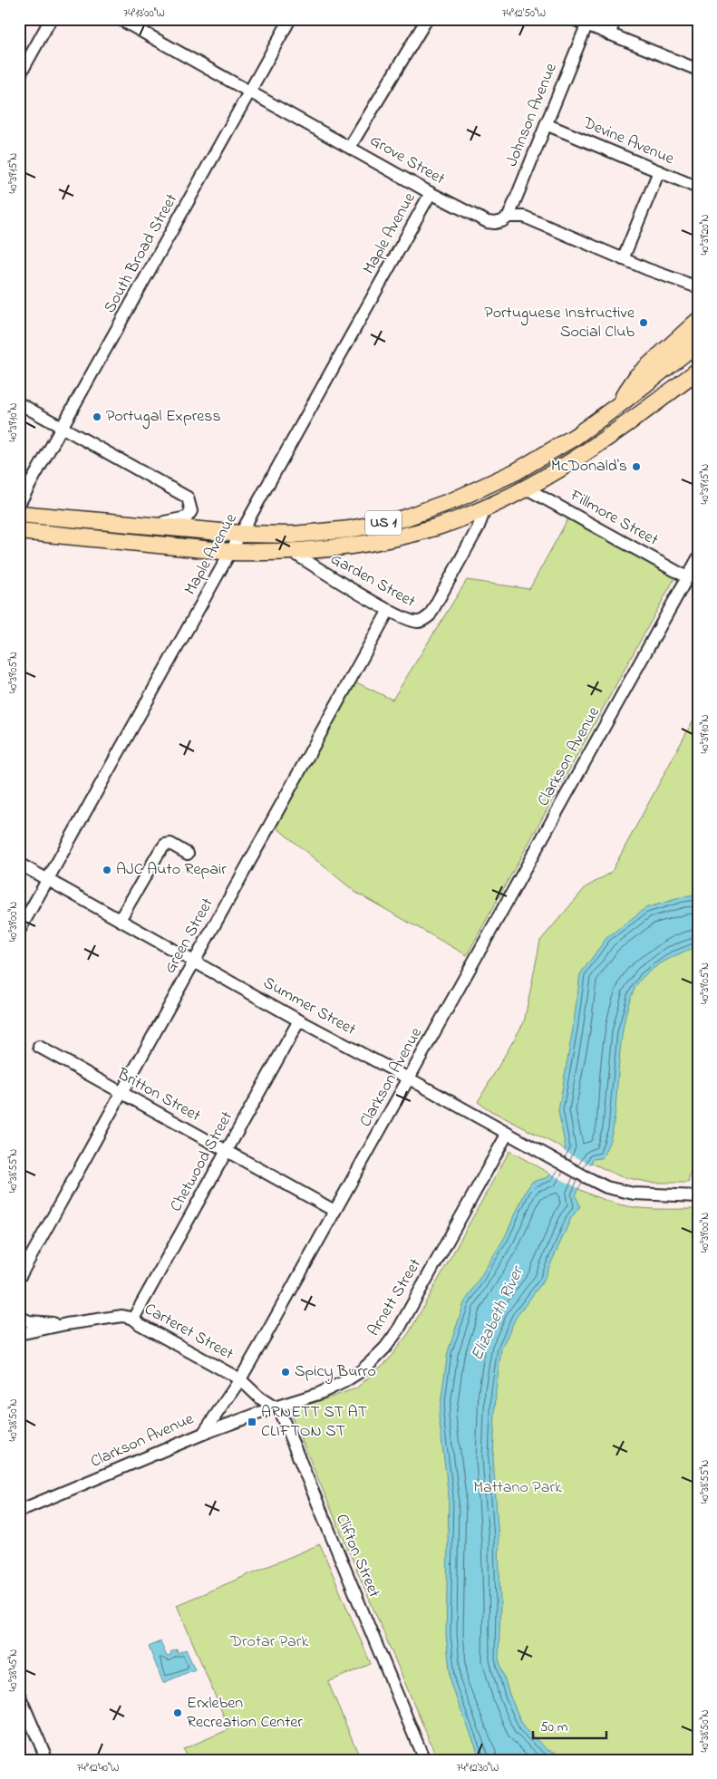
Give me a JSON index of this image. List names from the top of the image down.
{
  "streets": {
    "highway": ["US 1"],
    "street": [
      "Johnson Avenue",
      "Devine Avenue",
      "Grove Street",
      "Maple Avenue",
      "South Broad Street",
      "Fillmore Street",
      "Garden Street",
      "Clarkson Avenue",
      "Green Street",
      "Summer Street",
      "Britton Street",
      "Chetwood Street",
      "Arnett Street",
      "Carteret Street",
      "Clifton Street"
    ]
  },
  "crossings": [
    ["Johnson Avenue", "Devine Avenue"],
    ["Johnson Avenue", "Grove Street"],
    ["Grove Street", "Maple Avenue"],
    ["Grove Street", "South Broad Street"],
    ["Maple Avenue", "US 1"],
    ["Maple Avenue", "Summer Street"],
    ["Fillmore Street", "US 1"],
    ["Fillmore Street", "Clarkson Avenue"],
    ["US 1", "Garden Street"],
    ["Garden Street", "Green Street"],
    ["Clarkson Avenue", "Summer Street"],
    ["Clarkson Avenue", "Britton Street"],
    ["Clarkson Avenue", "Arnett Street"],
    ["Clarkson Avenue", "Carteret Street"],
    ["Clarkson Avenue", "Clifton Street"],
    ["Green Street", "Summer Street"],
    ["Green Street", "Britton Street"],
    ["Summer Street", "Chetwood Street"],
    ["Summer Street", "Arnett Street"],
    ["Britton Street", "Chetwood Street"],
    ["Chetwood Street", "Carteret Street"],
    ["Arnett Street", "Clifton Street"],
    ["Carteret Street", "Clifton Street"]
  ],
  "water": ["Elizabeth River"],
  "parks": ["Mattano Park", "Drotar Park"],
  "places": {
    "other": [
      "Portuguese Instructive Social Club",
      "Portugal Express",
      "McDonald's",
      "AJC Auto Repair",
      "Spicy Burro",
      "Erxleben Recreation Center"
    ],
    "transit": ["ARNETT ST AT CLIFTON ST"]
  },
  "scale_bar": "50 m",
  "coordinates": [
    "74°13'00\"W",
    "74°12'50\"W",
    "40°39'15\"N",
    "40°39'20\"N",
    "40°39'10\"N",
    "40°39'05\"N",
    "40°39'00\"N",
    "40°38'55\"N",
    "40°38'50\"N",
    "40°38'45\"N",
    "74°12'40\"W",
    "74°12'30\"W"
  ]
}
